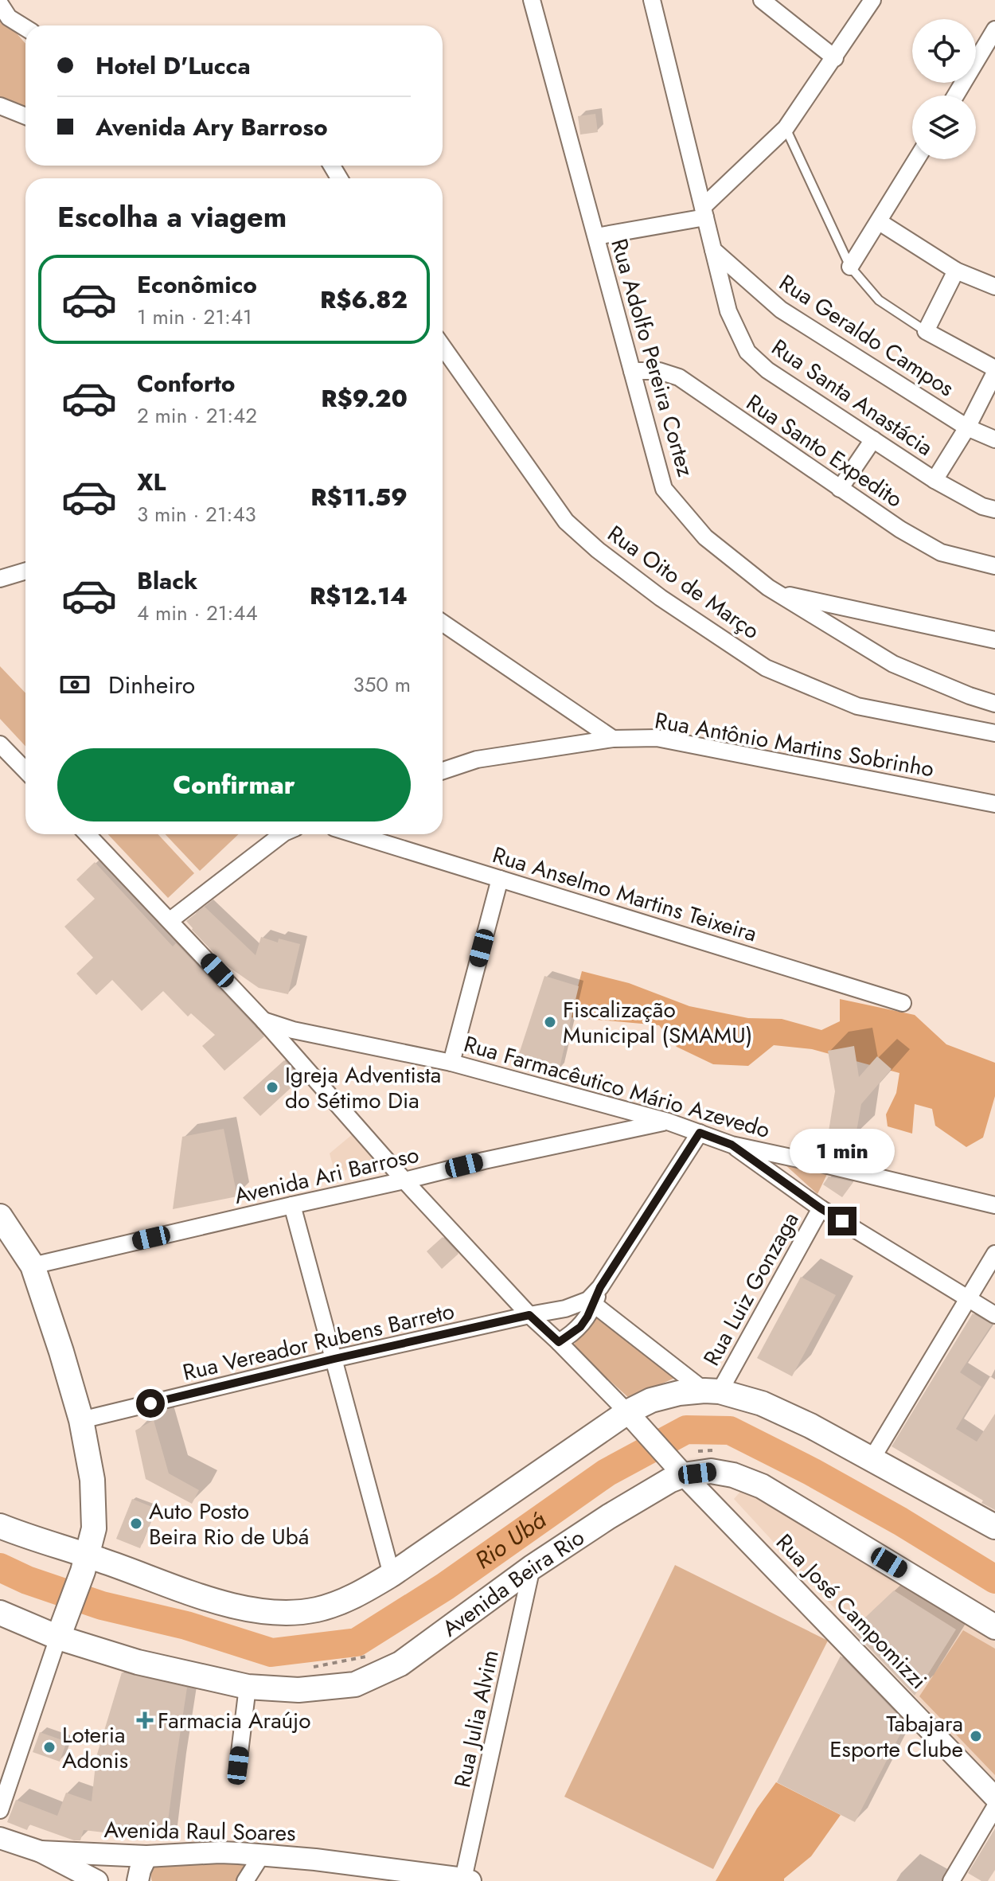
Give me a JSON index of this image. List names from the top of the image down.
{
  "streets": {
    "main road": ["Avenida Beira Rio"],
    "street": [
      "Rua Geraldo Campos",
      "Rua Adolfo Pereira Cortez",
      "Rua Santa Anastácia",
      "Rua Santo Expedito",
      "Rua Oito de Março",
      "Rua Antônio Martins Sobrinho",
      "Rua Anselmo Martins Teixeira",
      "Rua Farmacêutico Mário Azevedo",
      "Avenida Ari Barroso",
      "Rua Luiz Gonzaga",
      "Rua Vereador Rubens Barreto",
      "Rua José Campomizzi",
      "Rua Julia Alvim",
      "Avenida Raul Soares"
    ]
  },
  "crossings": [
    ["Rua Geraldo Campos", "Rua Santa Anastácia"],
    ["Rua Adolfo Pereira Cortez", "Rua Santo Expedito"],
    ["Rua Farmacêutico Mário Azevedo", "Avenida Ari Barroso"],
    ["Avenida Beira Rio", "Rua José Campomizzi"],
    ["Avenida Beira Rio", "Rua Julia Alvim"],
    ["Rua Julia Alvim", "Avenida Raul Soares"]
  ],
  "water": ["Rio Ubá"],
  "places": {
    "other": [
      "Fiscalização Municipal (SMAMU)",
      "Igreja Adventista do Sétimo Dia",
      "Auto Posto Beira Rio de Ubá",
      "Tabajara Esporte Clube",
      "Loteria Adonis"
    ],
    "health": ["Farmacia Araújo"]
  },
  "page": {
    "banner": ["Hotel D'Lucca", "Avenida Ary Barroso"],
    "heading": "Escolha a viagem",
    "list": [
      {
        "name": "Econômico",
        "note": "1 min · 21:41",
        "value": "R$6.82"
      },
      {
        "name": "Conforto",
        "note": "2 min · 21:42",
        "value": "R$9.20"
      },
      {
        "name": "XL",
        "note": "3 min · 21:43",
        "value": "R$11.59"
      },
      {
        "name": "Black",
        "note": "4 min · 21:44",
        "value": "R$12.14"
      }
    ],
    "pay": ["Dinheiro", "350 m"],
    "buttons": "Confirmar",
    "bubble": "1 min"
  }
}
